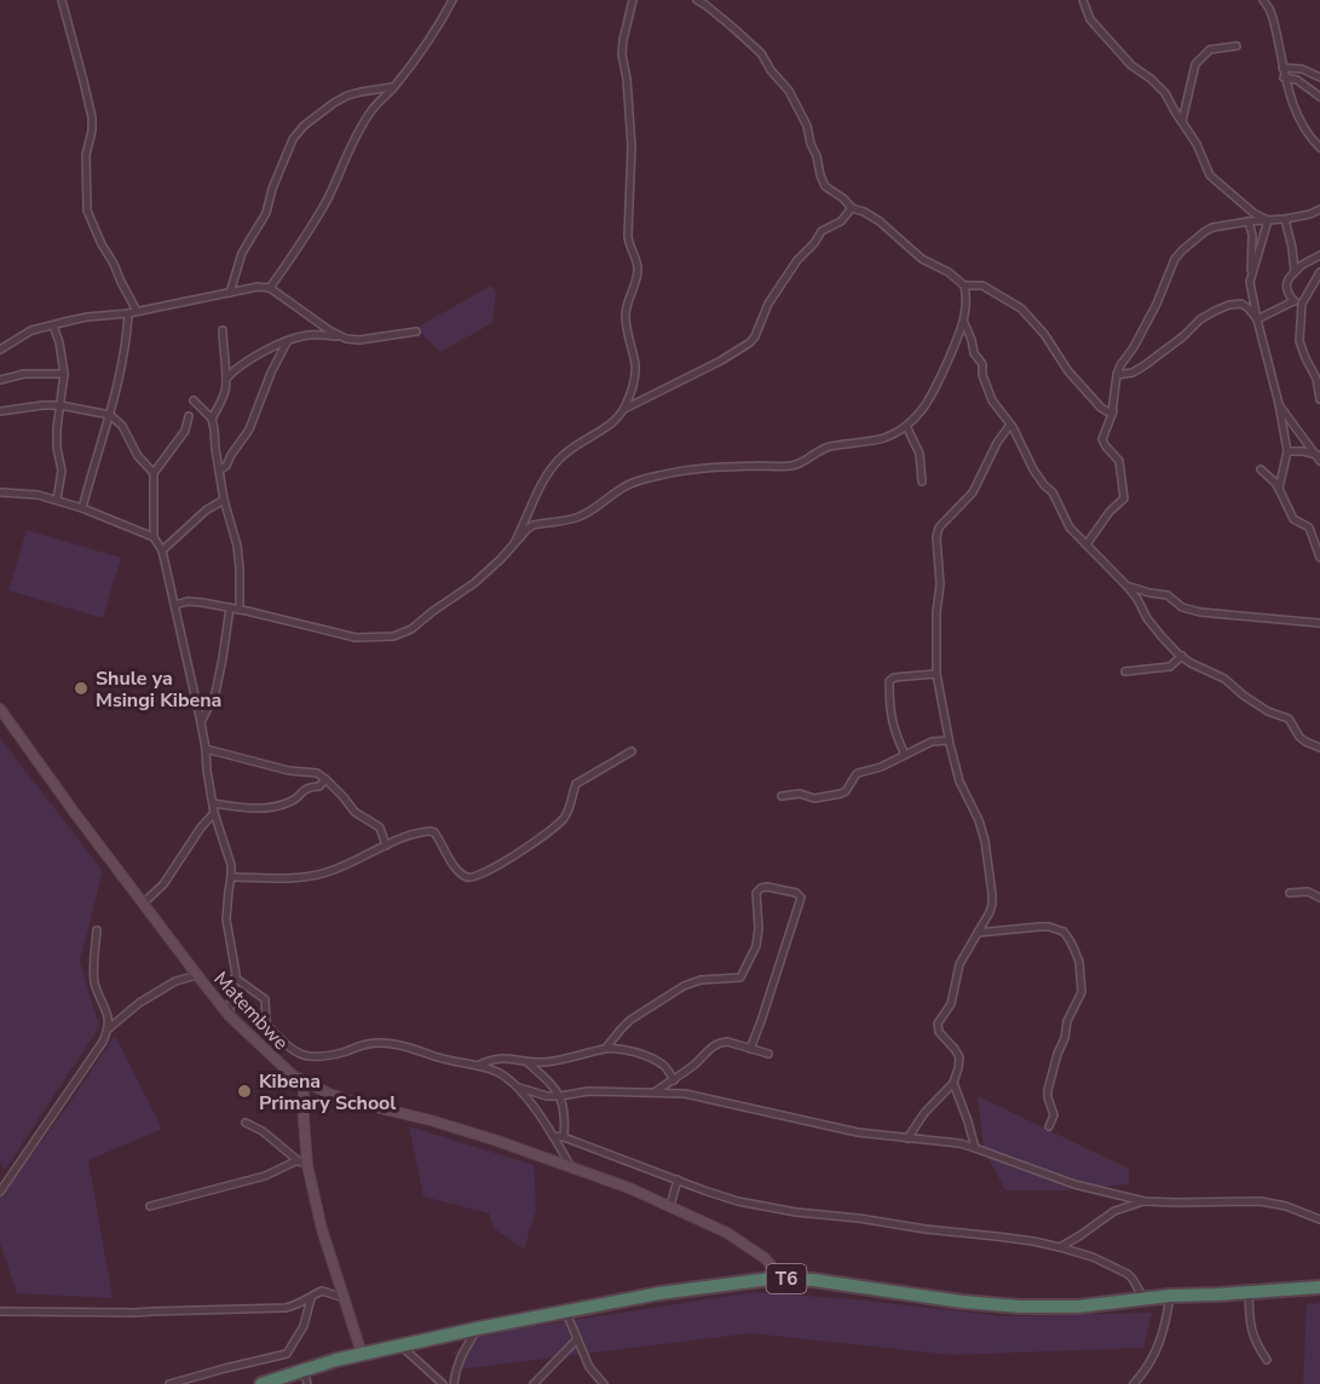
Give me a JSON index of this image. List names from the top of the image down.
{
  "streets": {
    "highway": ["T6"],
    "main road": ["Matembwe"]
  },
  "crossings": [
    ["Matembwe", "T6"]
  ],
  "places": ["Shule ya Msingi Kibena", "Kibena Primary School"]
}
